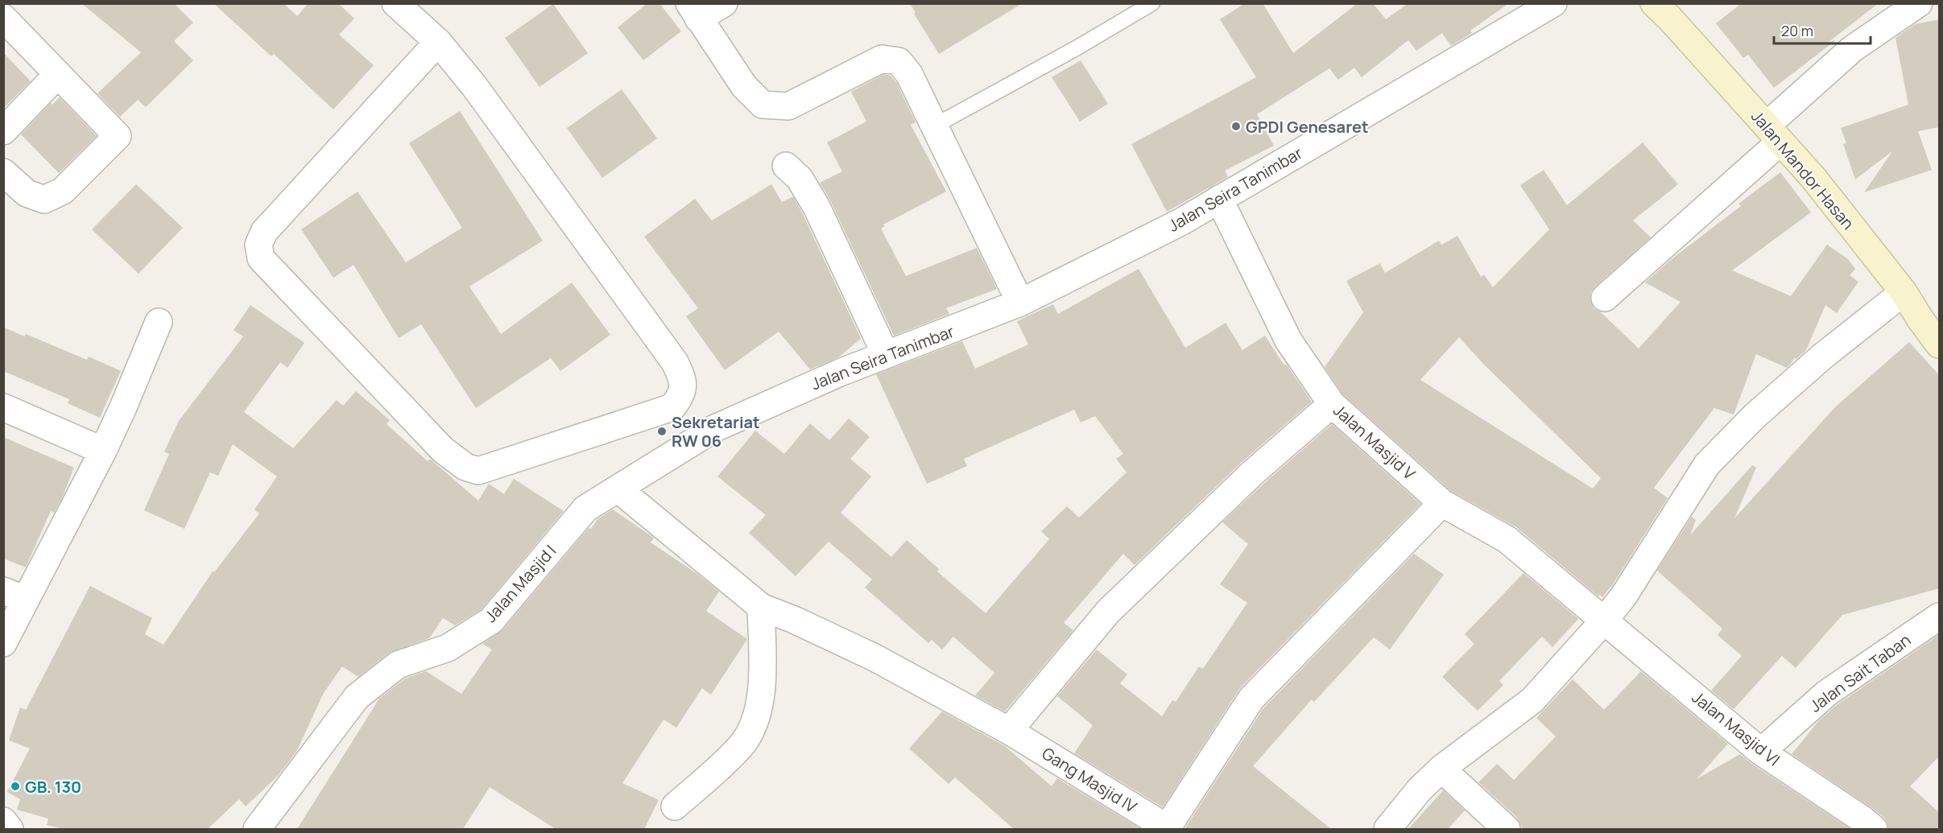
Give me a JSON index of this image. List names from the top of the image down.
{
  "streets": {
    "street": [
      "Jalan Mandor Hasan",
      "Jalan Seira Tanimbar",
      "Jalan Masjid V",
      "Jalan Masjid I",
      "Jalan Sait Taban",
      "Jalan Masjid VI",
      "Gang Masjid IV"
    ]
  },
  "crossings": [
    ["Jalan Seira Tanimbar", "Jalan Masjid V"],
    ["Jalan Seira Tanimbar", "Jalan Masjid I"],
    ["Jalan Masjid V", "Jalan Masjid VI"],
    ["Jalan Sait Taban", "Jalan Masjid VI"]
  ],
  "places": ["GPDI Genesaret", "Sekretariat RW 06", "GB. 130"],
  "scale_bar": "20 m"
}
